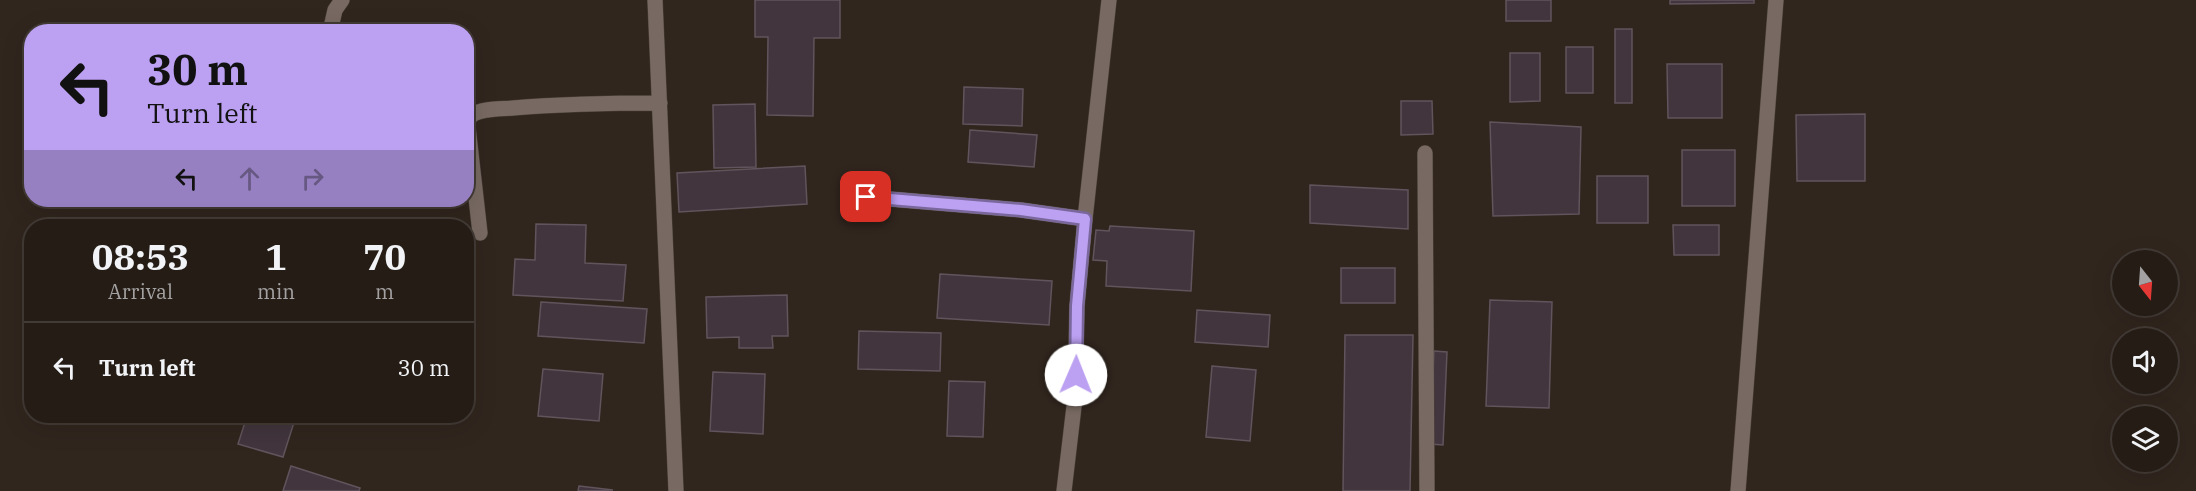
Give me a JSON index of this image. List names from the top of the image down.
{
  "north": "bottom",
  "page": {
    "turn": ["30 m", "Turn left"],
    "eta": [
      "08:53",
      "Arrival",
      "1",
      "min",
      "70",
      "m"
    ],
    "list": [
      {
        "name": "Turn left",
        "value": "30 m"
      }
    ]
  }
}
